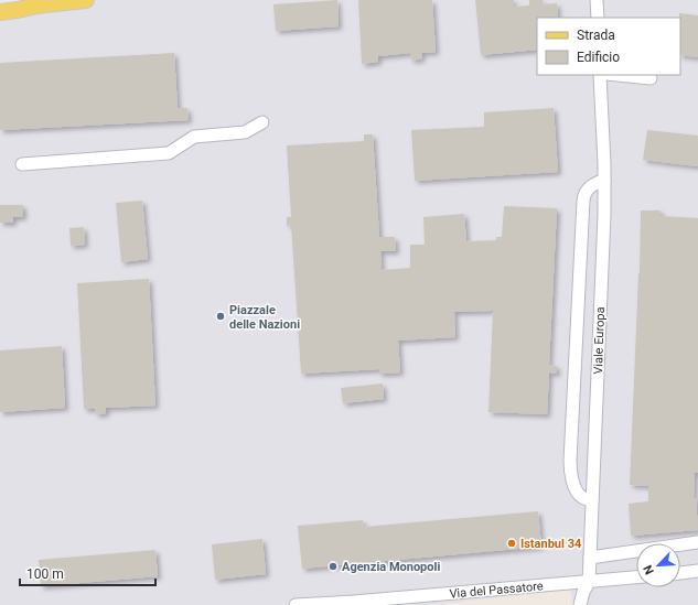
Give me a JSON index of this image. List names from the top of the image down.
{
  "streets": {
    "street": ["Viale Europa", "Via del Passatore"]
  },
  "crossings": [
    ["Viale Europa", "Via del Passatore"]
  ],
  "places": ["Piazzale delle Nazioni", "Istanbul 34", "Agenzia Monopoli"],
  "legend": ["Strada", "Edificio"],
  "scale_bar": "100 m",
  "north": "bottom left"
}
